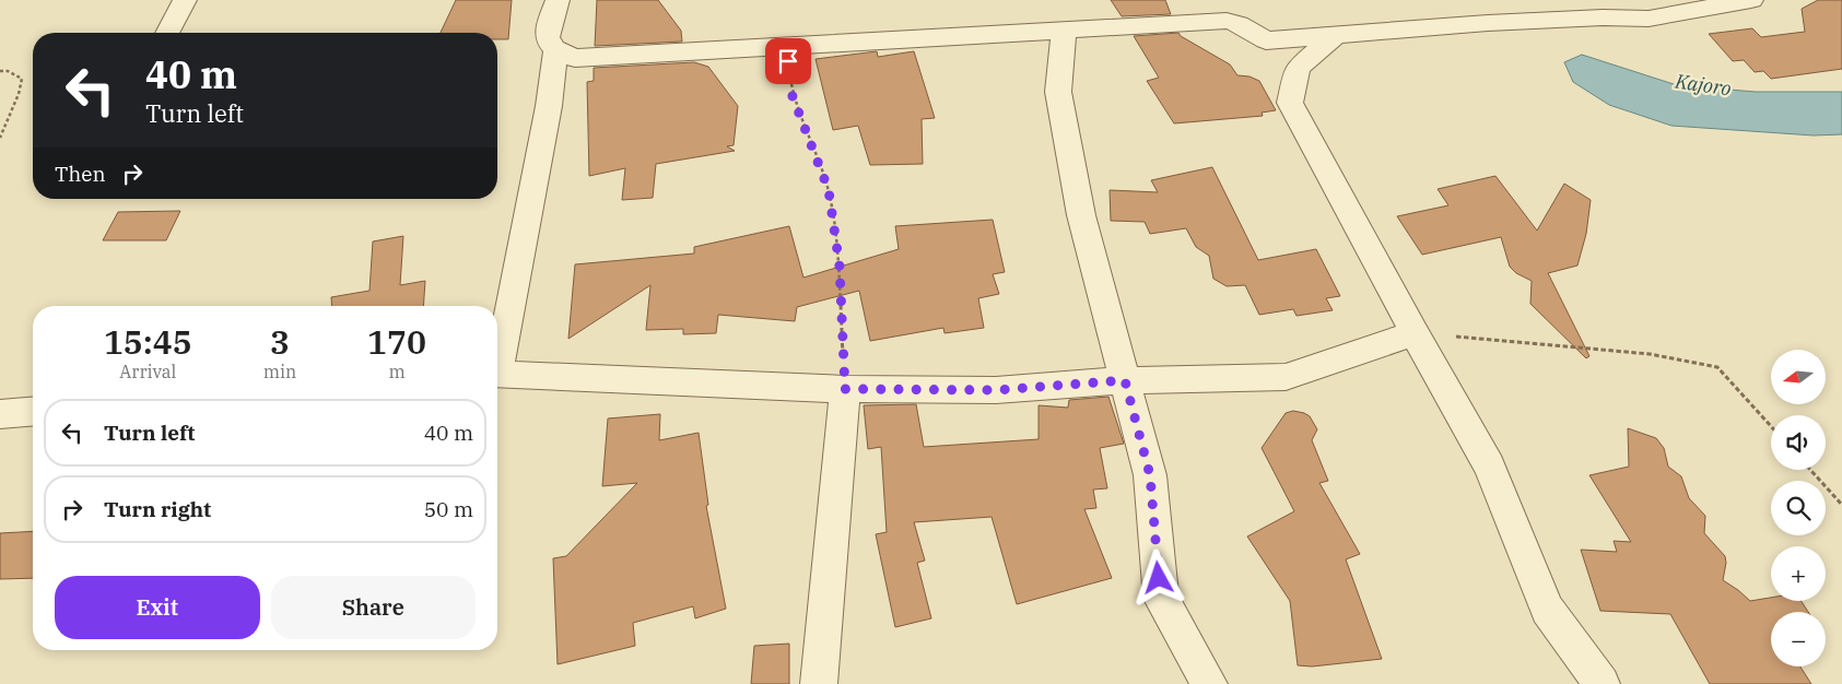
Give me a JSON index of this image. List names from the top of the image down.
{
  "water": ["Kajoro"],
  "north": "left",
  "page": {
    "turn": ["40 m", "Turn left"],
    "then": "Then",
    "eta": [
      "15:45",
      "Arrival",
      "3",
      "min",
      "170",
      "m"
    ],
    "map_buttons": ["+", "−"],
    "list": [
      {
        "name": "Turn left",
        "value": "40 m"
      },
      {
        "name": "Turn right",
        "value": "50 m"
      }
    ],
    "buttons": ["Exit", "Share"]
  }
}
